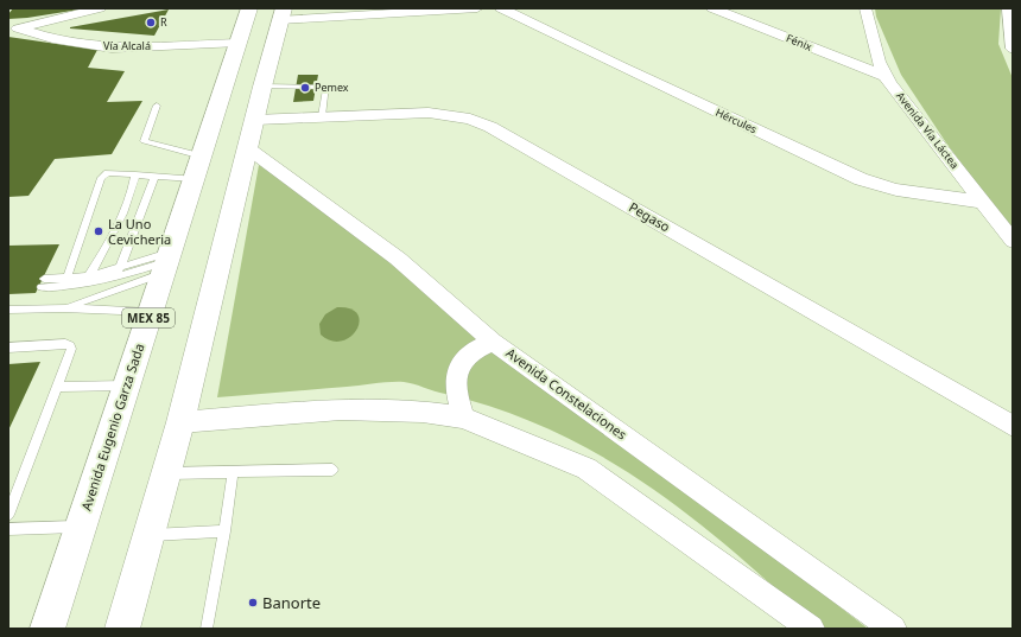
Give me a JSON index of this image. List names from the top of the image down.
{
  "streets": {
    "highway": ["MEX 85", "Avenida Eugenio Garza Sada"],
    "street": [
      "Fénix",
      "Vía Alcalá",
      "Hércules",
      "Avenida Vía Láctea",
      "Pegaso",
      "Avenida Constelaciones"
    ]
  },
  "crossings": [
    ["Fénix", "Avenida Vía Láctea"],
    ["Vía Alcalá", "Avenida Eugenio Garza Sada"],
    ["Hércules", "Avenida Vía Láctea"]
  ],
  "places": [
    "R",
    "Pemex",
    "La Uno Cevicheria",
    "Banorte"
  ]
}
